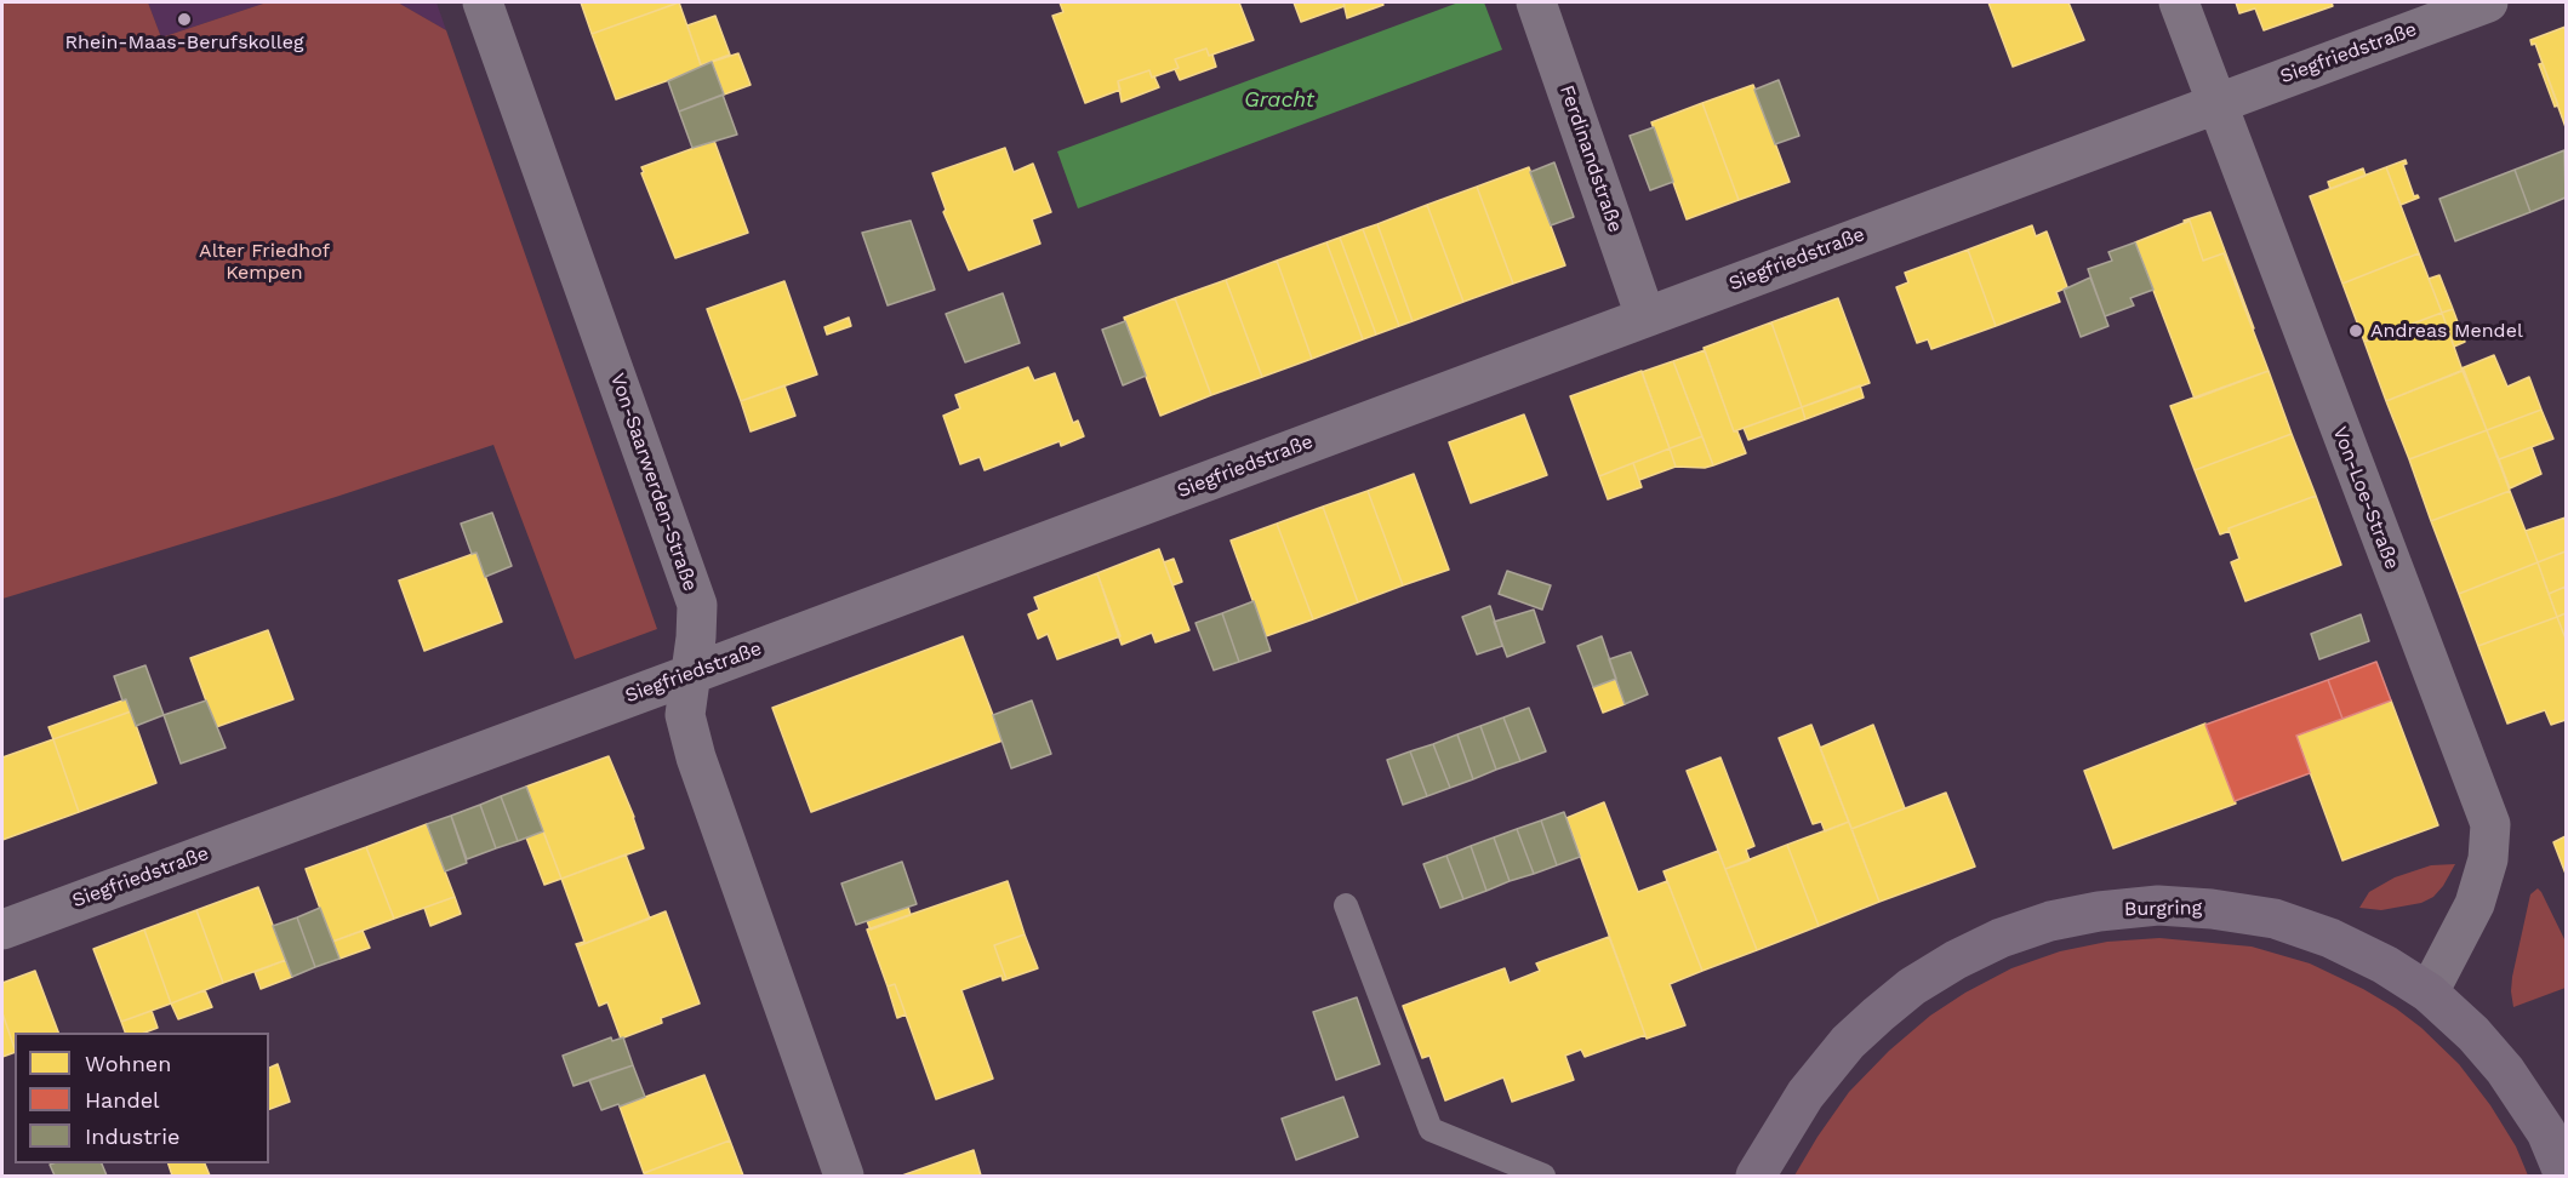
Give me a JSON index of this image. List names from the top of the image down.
{
  "streets": {
    "main road": ["Burgring"],
    "street": [
      "Siegfriedstraße",
      "Ferdinandstraße",
      "Von-Saarwerden-Straße",
      "Von-Loe-Straße"
    ]
  },
  "crossings": [
    ["Siegfriedstraße", "Ferdinandstraße"],
    ["Siegfriedstraße", "Von-Saarwerden-Straße"],
    ["Siegfriedstraße", "Von-Loe-Straße"],
    ["Von-Loe-Straße", "Burgring"]
  ],
  "water": ["Gracht"],
  "parks": ["Alter Friedhof Kempen"],
  "places": ["Rhein-Maas-Berufskolleg", "Andreas Mendel"],
  "legend": ["Wohnen", "Handel", "Industrie"]
}
